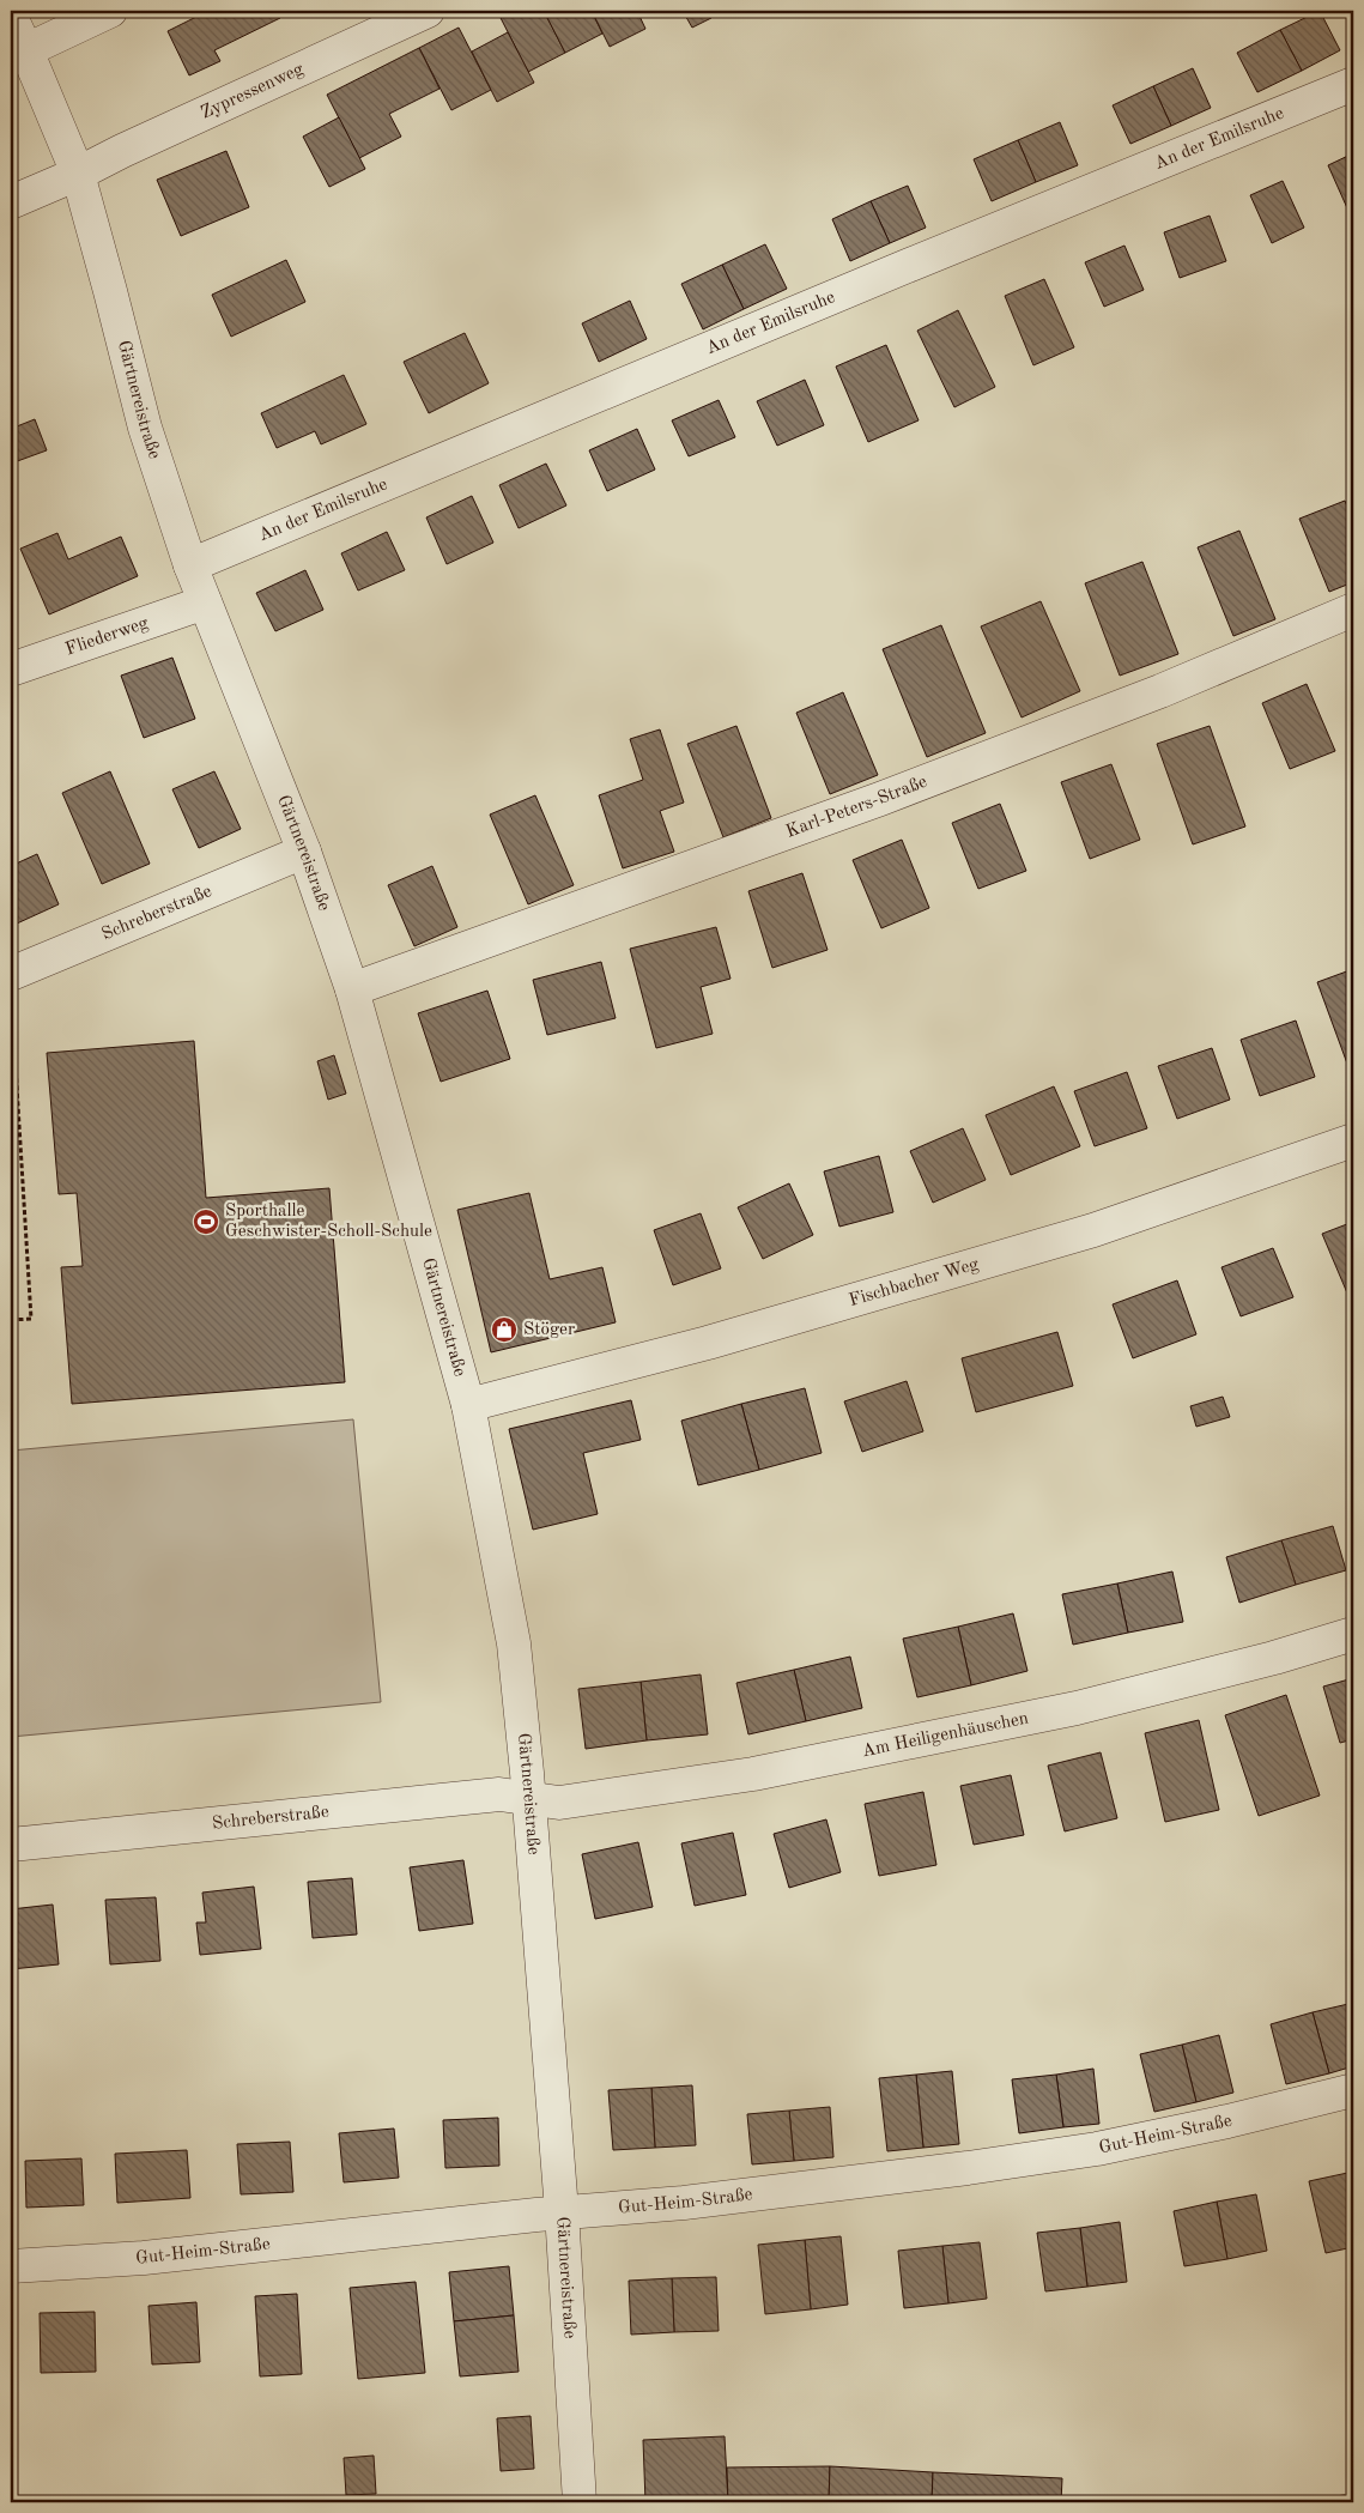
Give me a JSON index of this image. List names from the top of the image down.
{
  "streets": {
    "street": [
      "Zypressenweg",
      "An der Emilsruhe",
      "Gärtnereistraße",
      "Fliederweg",
      "Karl-Peters-Straße",
      "Schreberstraße",
      "Fischbacher Weg",
      "Am Heiligenhäuschen",
      "Gut-Heim-Straße"
    ]
  },
  "crossings": [
    ["Zypressenweg", "Gärtnereistraße"],
    ["An der Emilsruhe", "Gärtnereistraße"],
    ["Gärtnereistraße", "Fliederweg"],
    ["Gärtnereistraße", "Karl-Peters-Straße"],
    ["Gärtnereistraße", "Schreberstraße"],
    ["Gärtnereistraße", "Fischbacher Weg"],
    ["Gärtnereistraße", "Am Heiligenhäuschen"],
    ["Gärtnereistraße", "Gut-Heim-Straße"],
    ["Schreberstraße", "Am Heiligenhäuschen"]
  ],
  "places": {
    "sports": ["Sporthalle Geschwister-Scholl-Schule"],
    "shop": ["Stöger"]
  }
}
